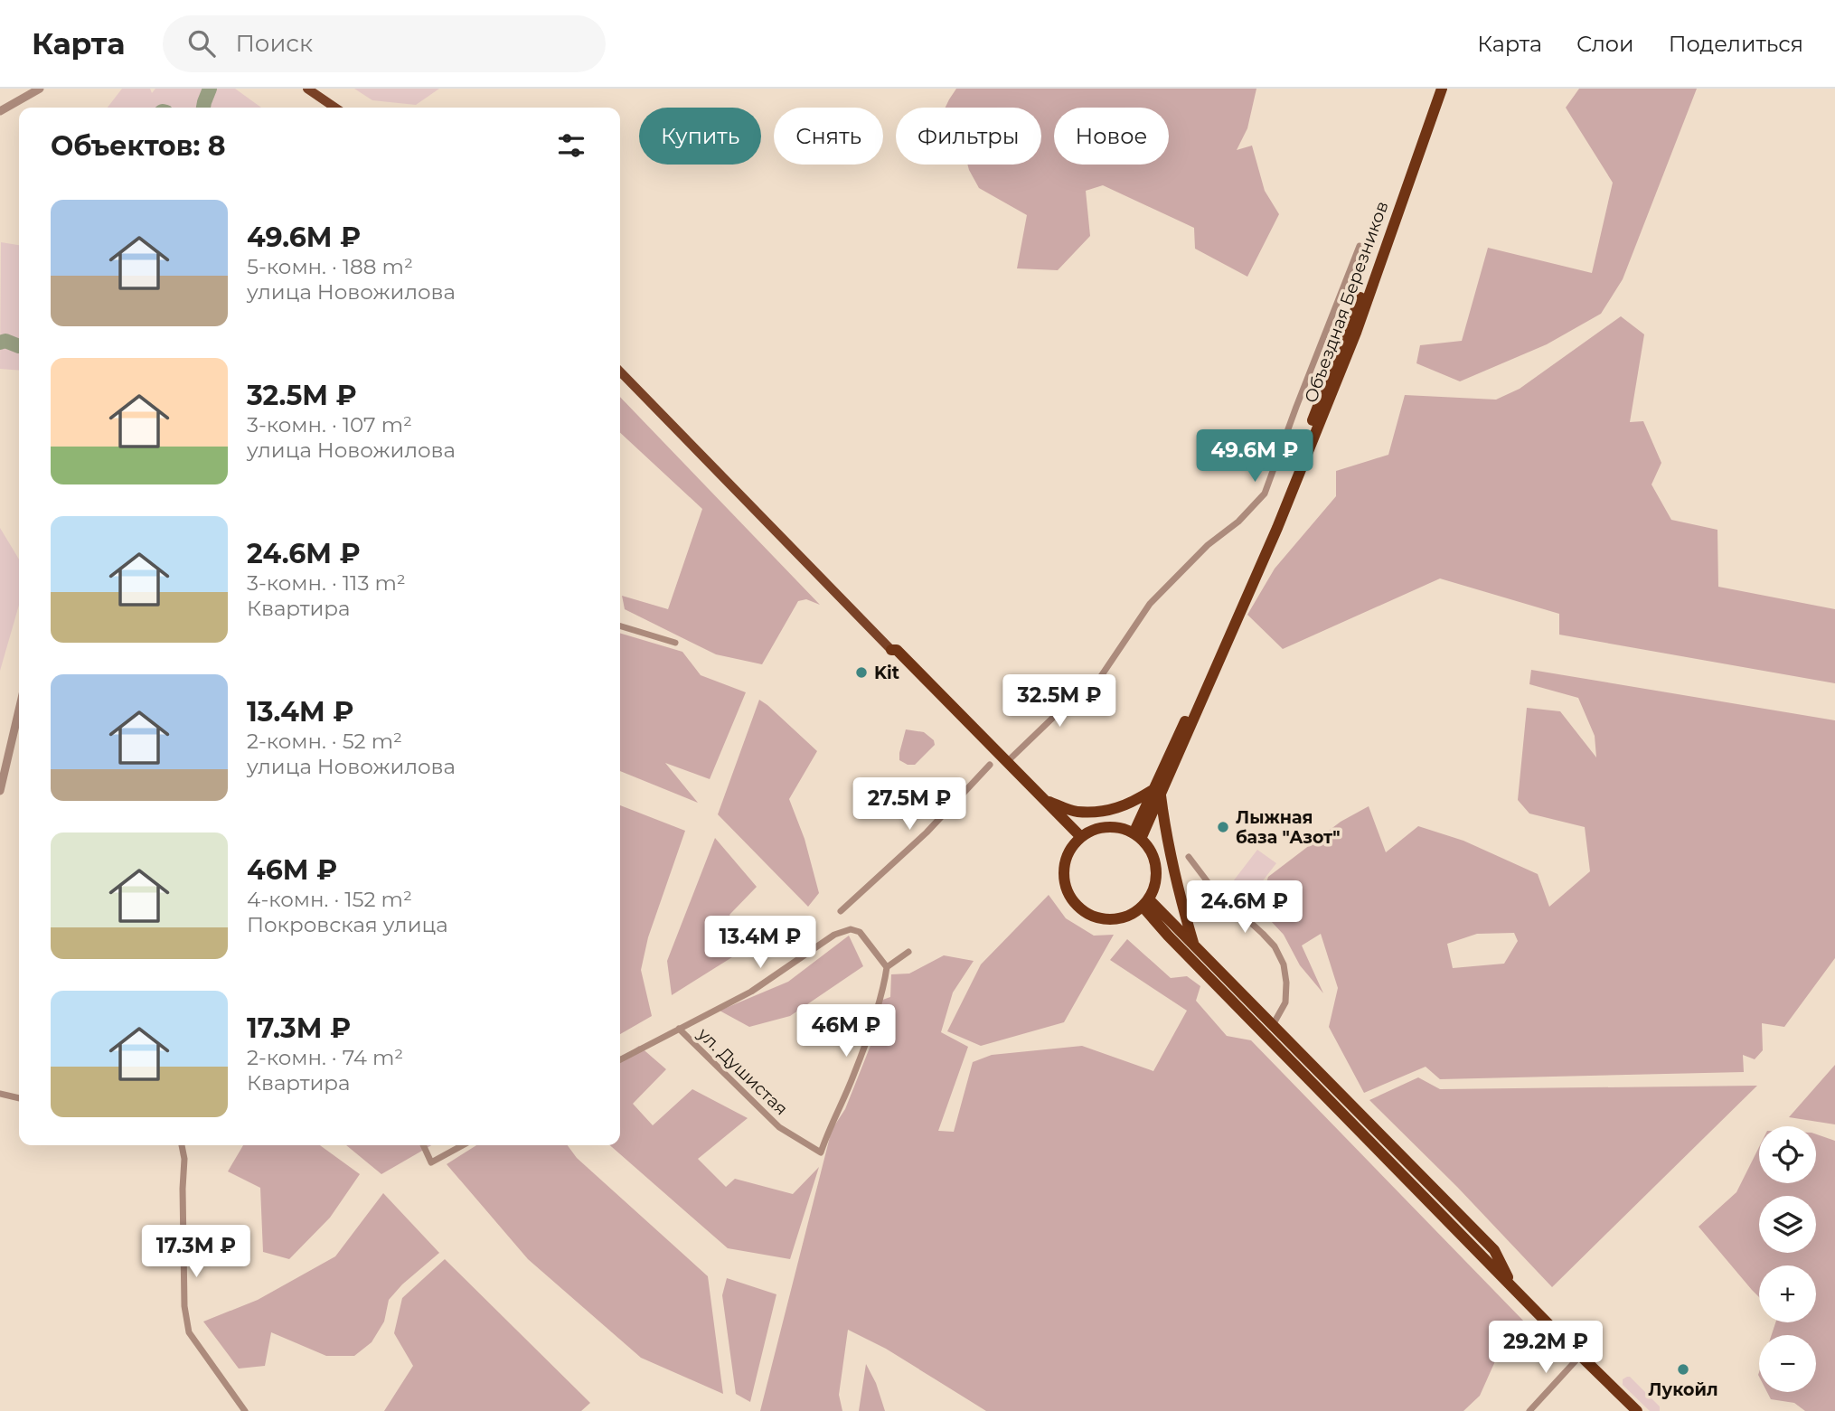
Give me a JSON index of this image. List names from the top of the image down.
{
  "streets": {
    "highway": ["Объездная Березников"],
    "street": ["ул. Душистая"]
  },
  "places": ["Kit", "Лыжная база \"Азот\"", "Лукойл"],
  "page": {
    "header": "Карта",
    "search": "Поиск",
    "nav": ["Карта", "Слои", "Поделиться"],
    "chip": [
      "Купить",
      "Снять",
      "Фильтры",
      "Новое"
    ],
    "heading": "Объектов: 8",
    "list": [
      {
        "name": "49.6M ₽",
        "note": "5-комн. · 188 m² · улица Новожилова"
      },
      {
        "name": "32.5M ₽",
        "note": "3-комн. · 107 m² · улица Новожилова"
      },
      {
        "name": "24.6M ₽",
        "note": "3-комн. · 113 m² · Квартира"
      },
      {
        "name": "13.4M ₽",
        "note": "2-комн. · 52 m² · улица Новожилова"
      },
      {
        "name": "46M ₽",
        "note": "4-комн. · 152 m² · Покровская улица"
      },
      {
        "name": "17.3M ₽",
        "note": "2-комн. · 74 m² · Квартира"
      }
    ],
    "price": [
      "49.6M ₽",
      "32.5M ₽",
      "27.5M ₽",
      "24.6M ₽",
      "13.4M ₽",
      "46M ₽",
      "17.3M ₽",
      "29.2M ₽"
    ],
    "map_buttons": ["+", "−"]
  }
}
